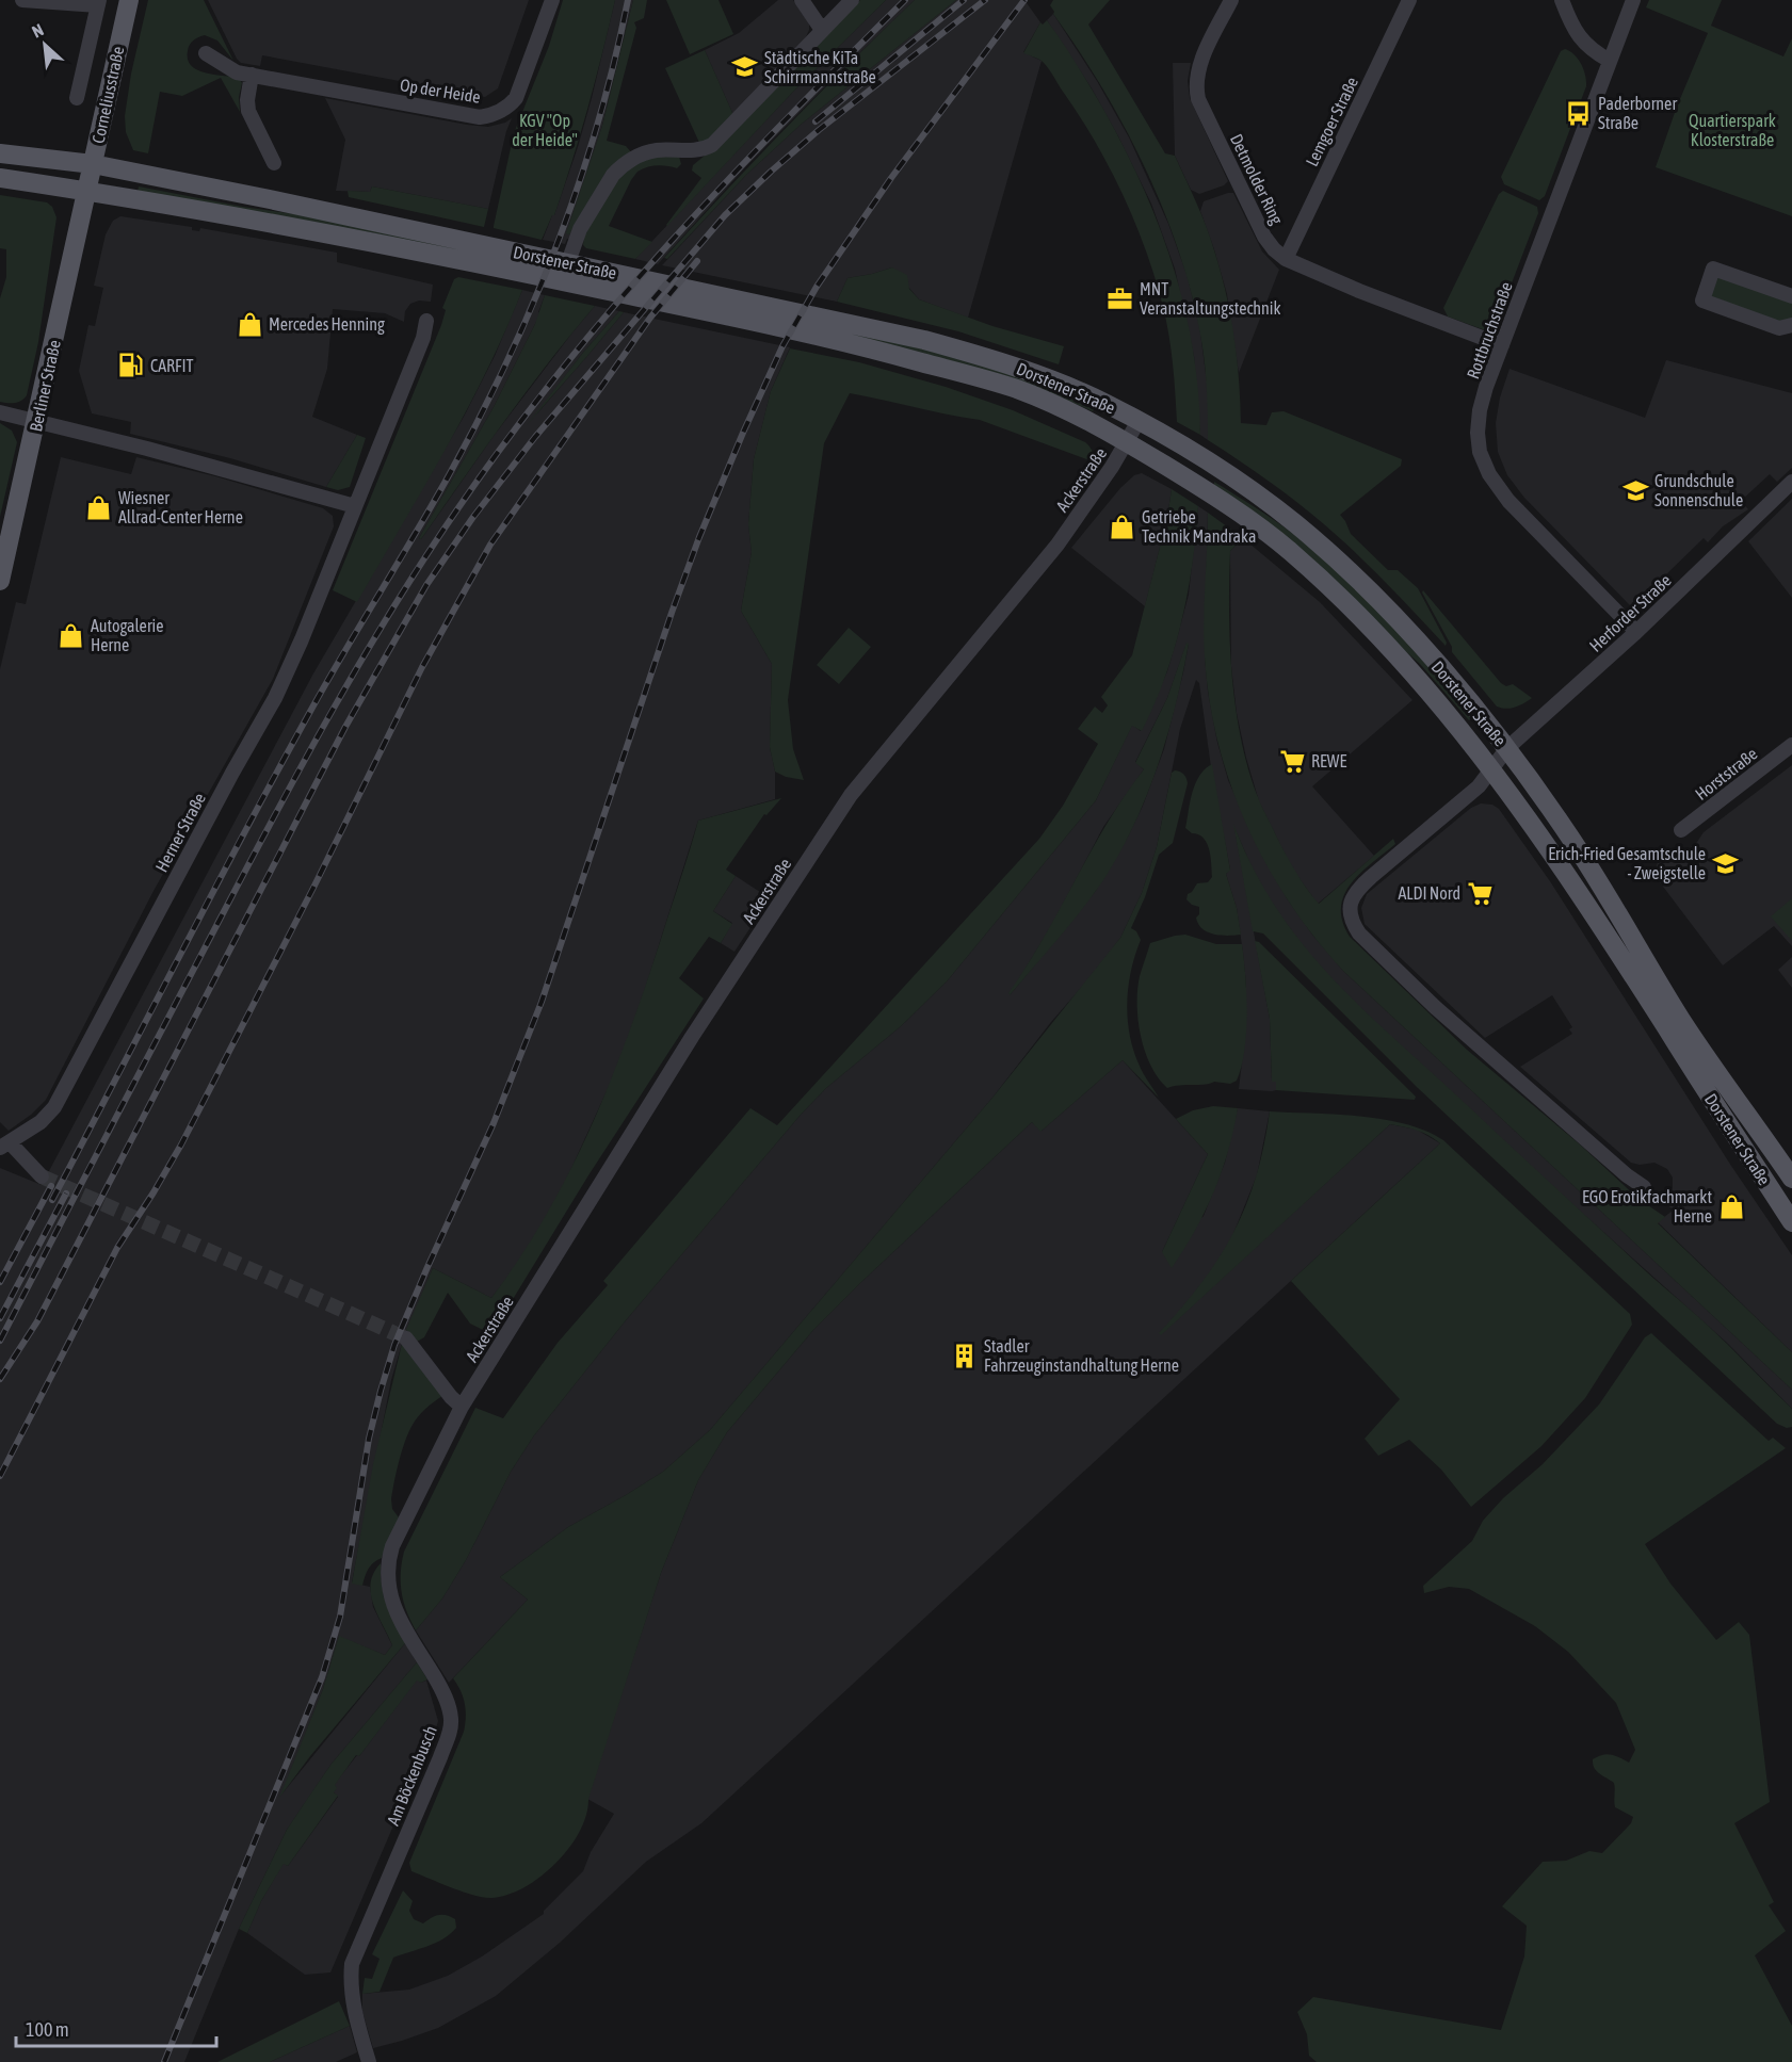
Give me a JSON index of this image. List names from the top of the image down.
{
  "streets": {
    "main road": ["Corneliusstraße", "Dorstener Straße", "Berliner Straße"],
    "street": [
      "Op der Heide",
      "Lemgoer Straße",
      "Detmolder Ring",
      "Rottbruchstraße",
      "Ackerstraße",
      "Herforder Straße",
      "Horststraße",
      "Herner Straße",
      "Am Böckenbusch"
    ]
  },
  "crossings": [
    ["Corneliusstraße", "Dorstener Straße"],
    ["Corneliusstraße", "Berliner Straße"],
    ["Lemgoer Straße", "Detmolder Ring"],
    ["Detmolder Ring", "Rottbruchstraße"],
    ["Dorstener Straße", "Berliner Straße"],
    ["Dorstener Straße", "Ackerstraße"],
    ["Dorstener Straße", "Herforder Straße"],
    ["Rottbruchstraße", "Herforder Straße"],
    ["Ackerstraße", "Am Böckenbusch"]
  ],
  "parks": ["KGV \"Op der Heide\"", "Quartierspark Klosterstraße"],
  "places": {
    "school or university": ["Städtische KiTa Schirrmannstraße", "Grundschule Sonnenschule", "Erich-Fried Gesamtschule - Zweigstelle"],
    "bus stop": ["Paderborner Straße"],
    "office": ["MNT Veranstaltungstechnik"],
    "shop": [
      "Mercedes Henning",
      "Wiesner Allrad-Center Herne",
      "Getriebe Technik Mandraka",
      "Autogalerie Herne",
      "EGO Erotikfachmarkt Herne"
    ],
    "fuel station": ["CARFIT"],
    "supermarket": ["REWE", "ALDI Nord"],
    "building": ["Stadler Fahrzeuginstandhaltung Herne"]
  },
  "scale_bar": "100 m",
  "north": "top left"
}
